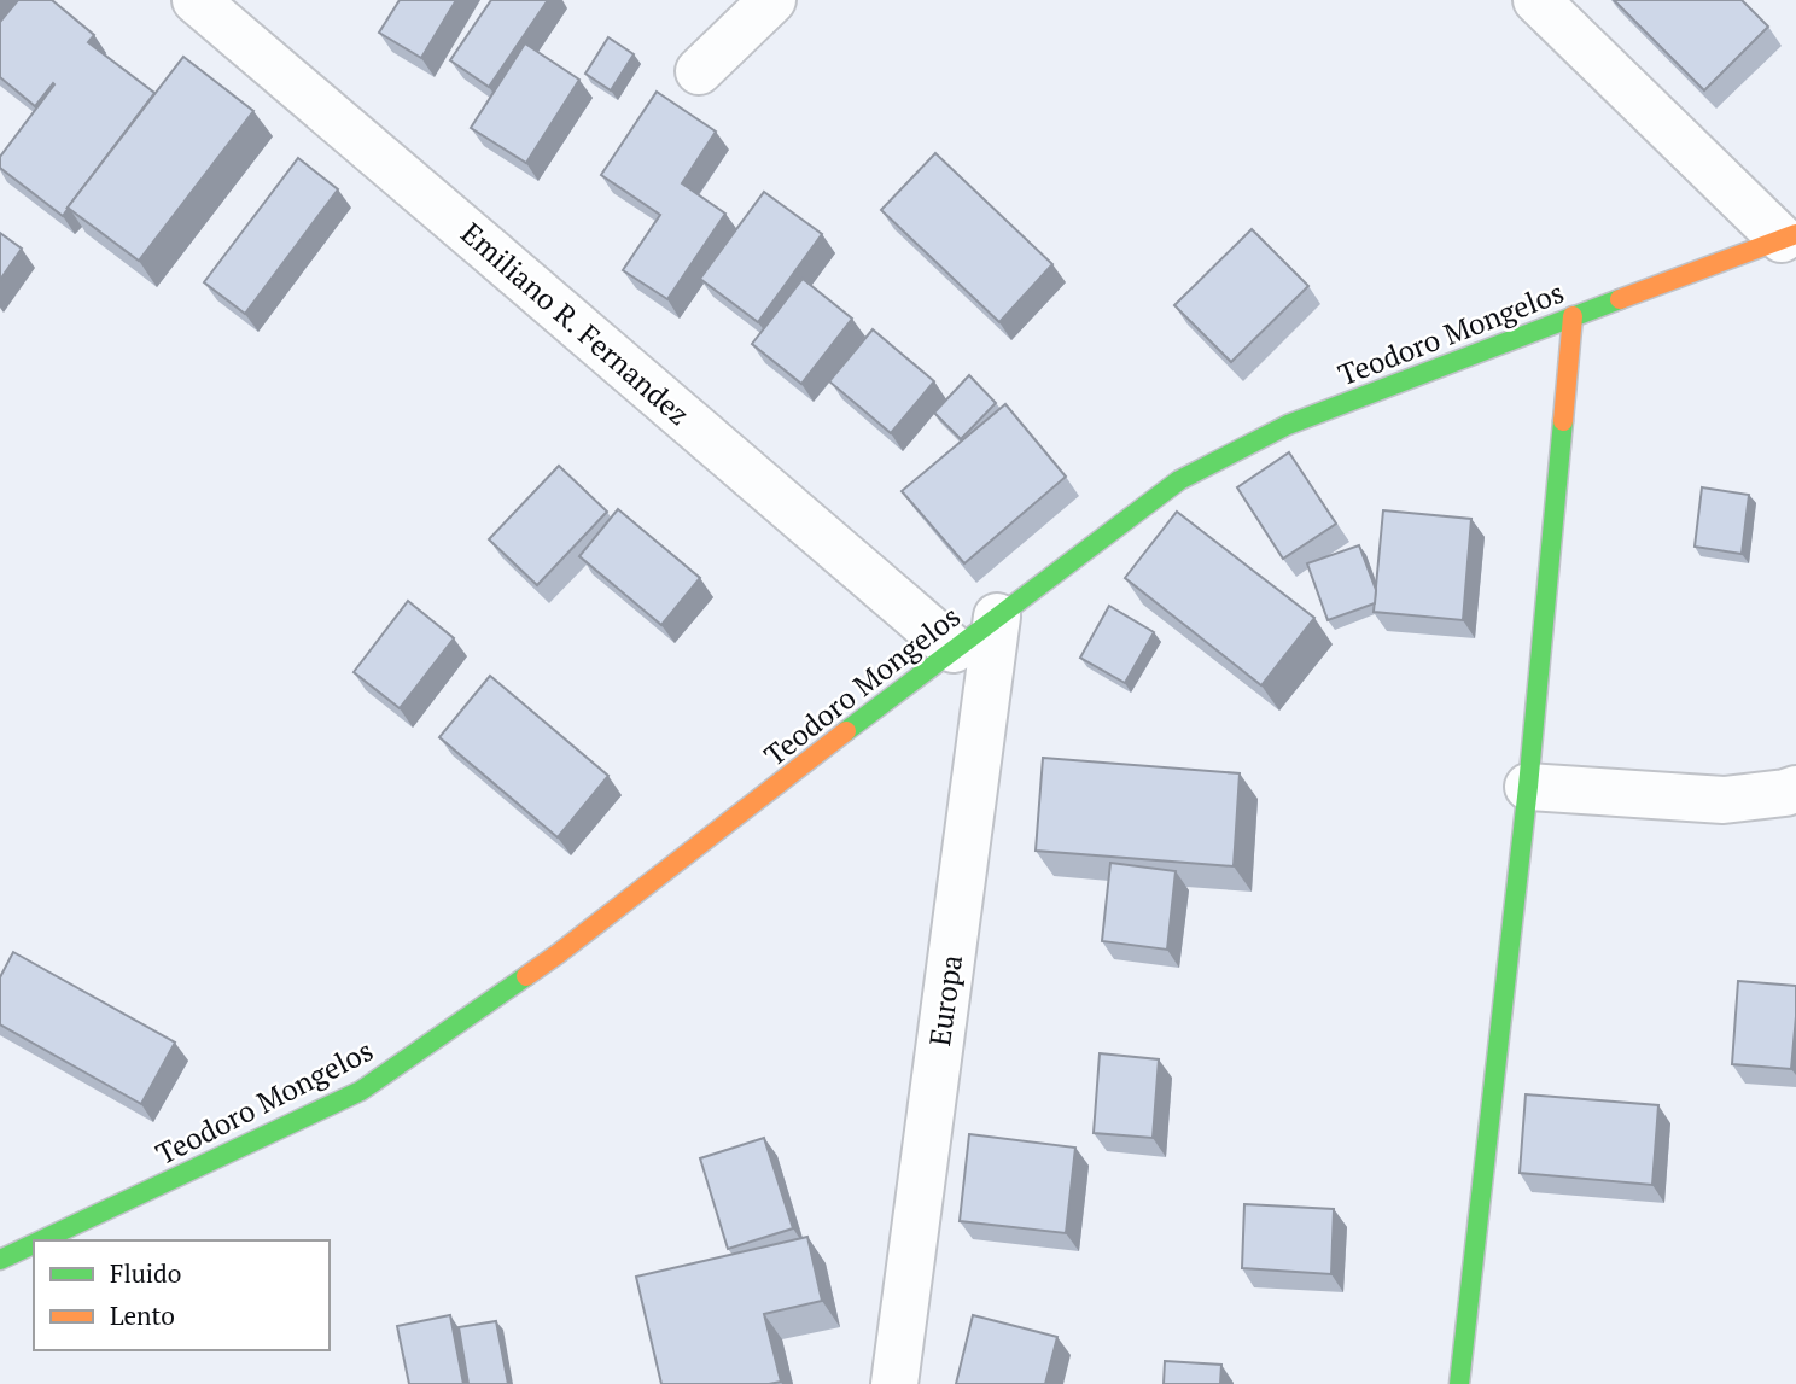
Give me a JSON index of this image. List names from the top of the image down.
{
  "streets": {
    "street": ["Emiliano R. Fernandez", "Teodoro Mongelos", "Europa"]
  },
  "crossings": [
    ["Emiliano R. Fernandez", "Teodoro Mongelos"],
    ["Teodoro Mongelos", "Europa"]
  ],
  "legend": ["Fluido", "Lento"]
}
